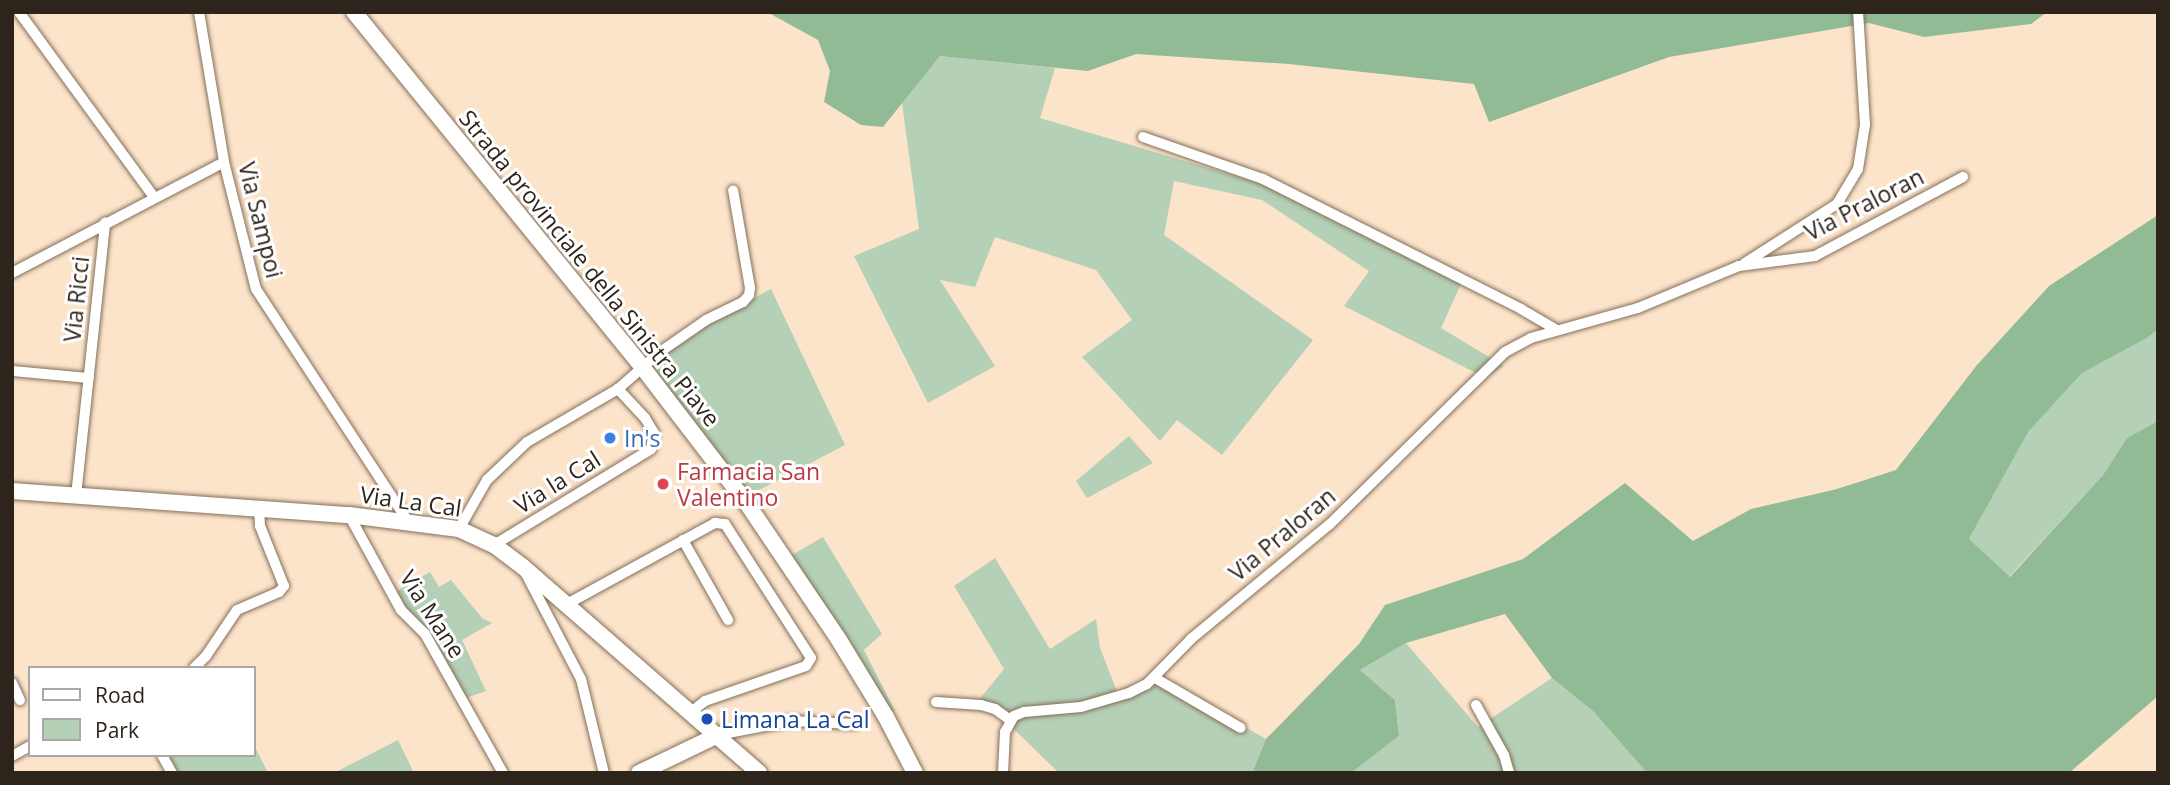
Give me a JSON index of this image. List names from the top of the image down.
{
  "streets": {
    "main road": ["Strada provinciale della Sinistra Piave", "Via La Cal"],
    "street": [
      "Via Praloran",
      "Via Sampoi",
      "Via Ricci",
      "Via la Cal",
      "Via Mane"
    ]
  },
  "crossings": [
    ["Via Sampoi", "Via La Cal"],
    ["Strada provinciale della Sinistra Piave", "Via la Cal"],
    ["Via Ricci", "Via La Cal"],
    ["Via la Cal", "Via La Cal"],
    ["Via La Cal", "Via Mane"]
  ],
  "places": ["In's", "Farmacia San Valentino", "Limana La Cal"],
  "legend": ["Road", "Park"]
}
